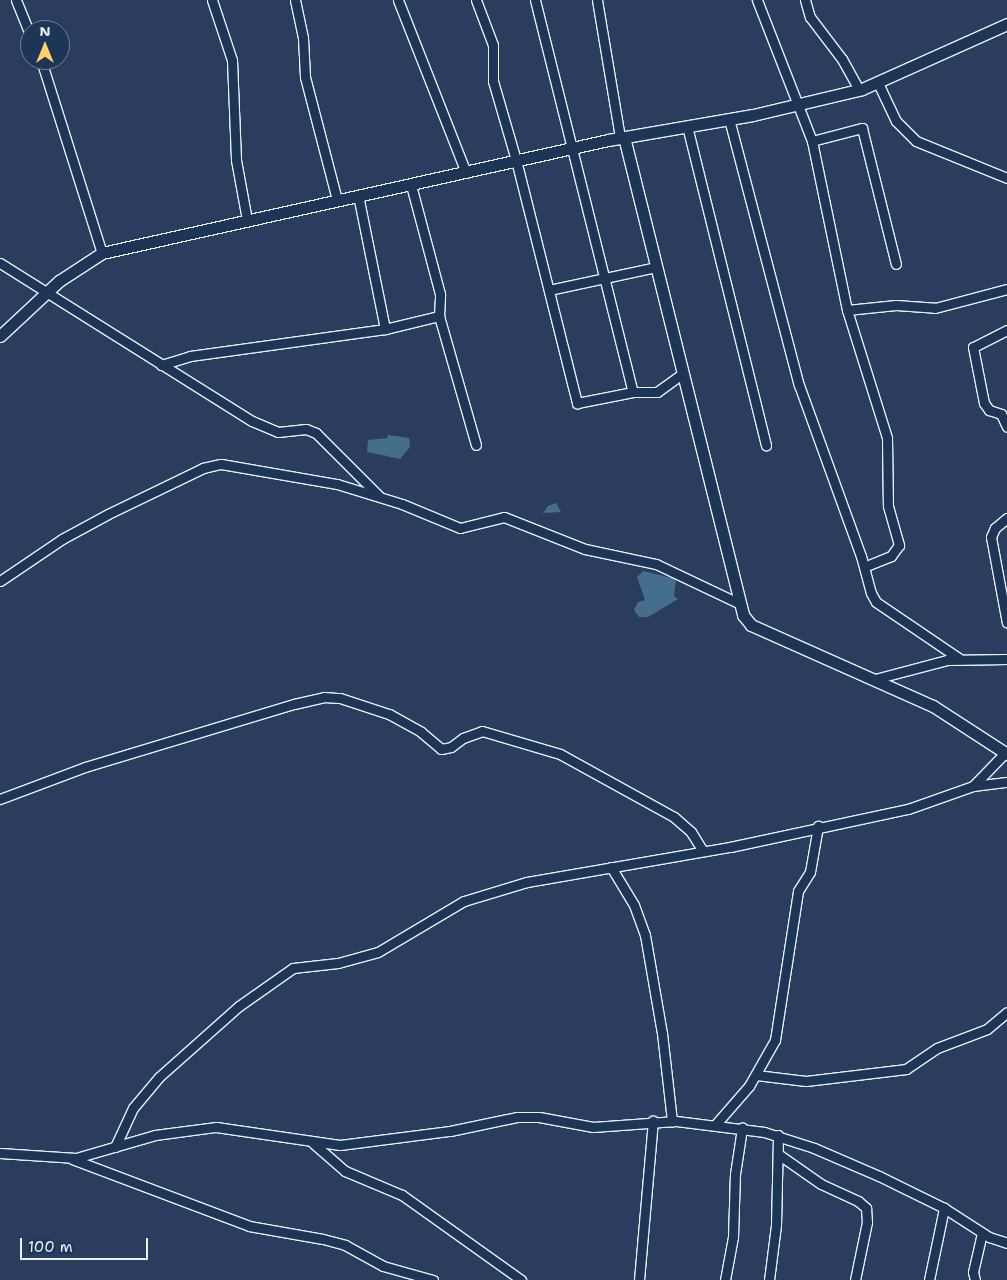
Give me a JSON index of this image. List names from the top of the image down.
{
  "scale_bar": "100 m",
  "north": "top"
}
